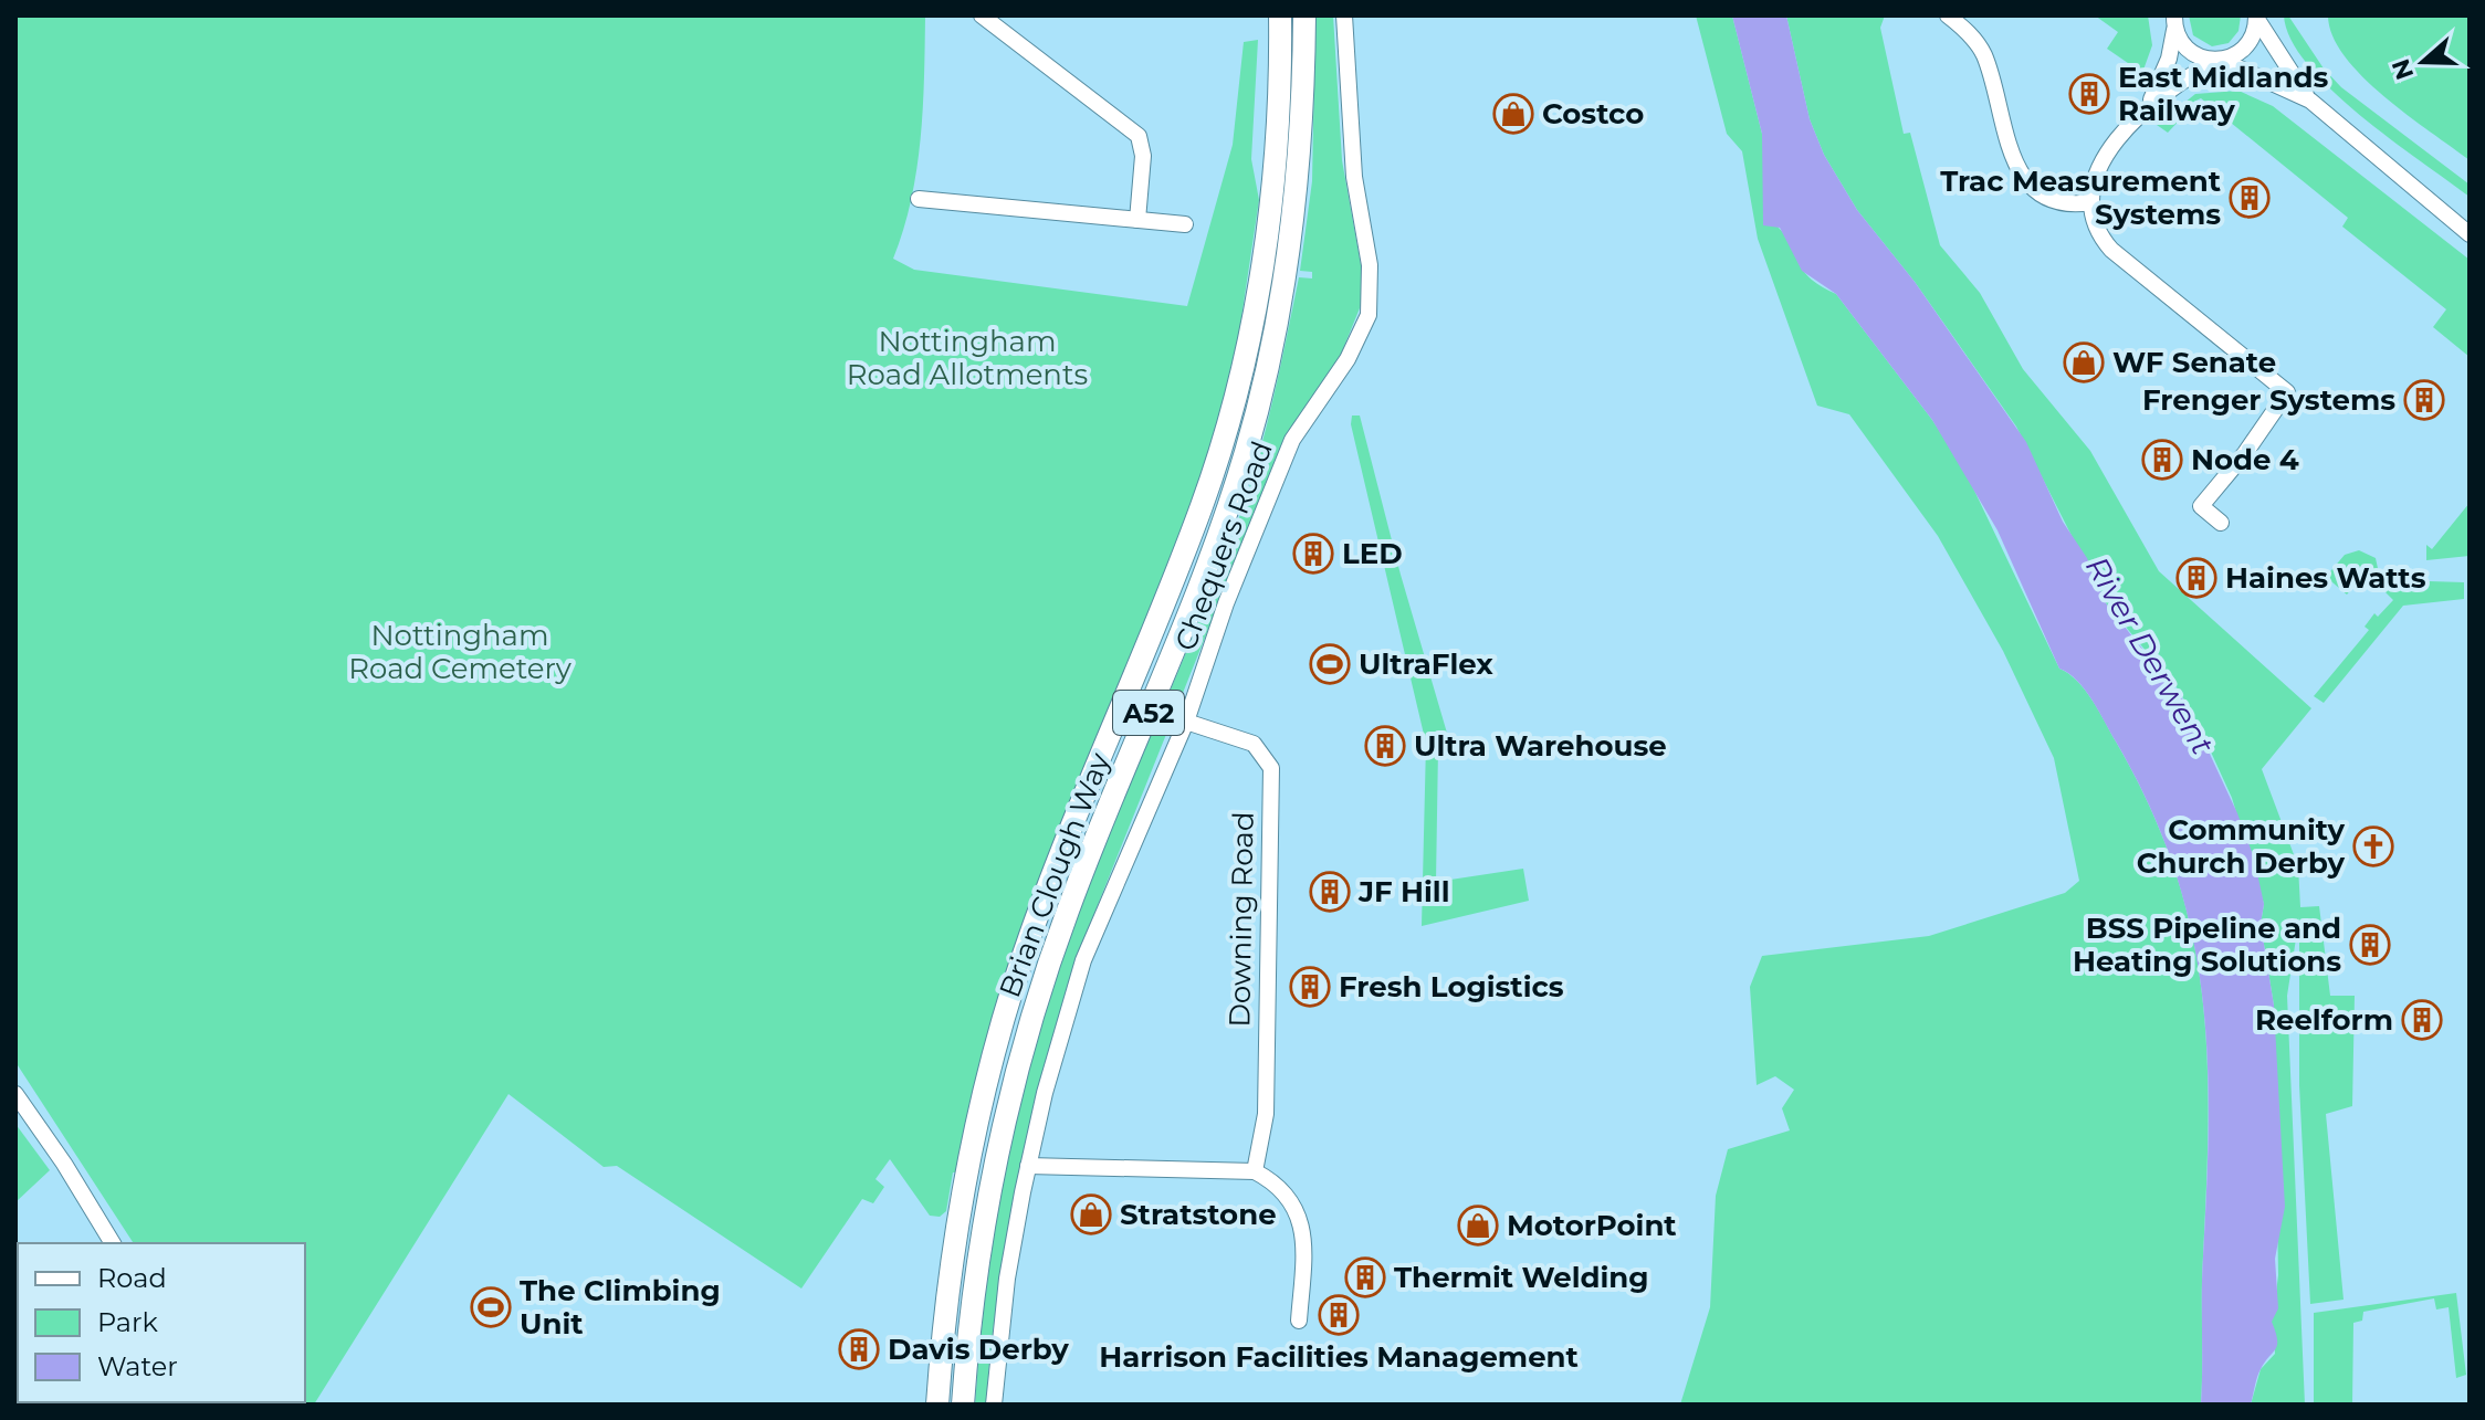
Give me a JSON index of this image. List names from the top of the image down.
{
  "streets": {
    "highway": ["A52", "Brian Clough Way"],
    "street": ["Chequers Road", "Downing Road"]
  },
  "crossings": [
    ["Chequers Road", "Downing Road"]
  ],
  "water": ["River Derwent"],
  "parks": ["Nottingham Road Allotments", "Nottingham Road Cemetery"],
  "places": {
    "building": [
      "East Midlands Railway",
      "Trac Measurement Systems",
      "Frenger Systems",
      "Node 4",
      "LED",
      "Haines Watts",
      "Ultra Warehouse",
      "JF Hill",
      "BSS Pipeline and Heating Solutions",
      "Fresh Logistics",
      "Reelform",
      "Thermit Welding",
      "Harrison Facilities Management",
      "Davis Derby"
    ],
    "shop": [
      "Costco",
      "WF Senate",
      "Stratstone",
      "MotorPoint"
    ],
    "sports": ["UltraFlex", "The Climbing Unit"],
    "church": ["Community Church Derby"]
  },
  "legend": ["Road", "Park", "Water"],
  "north": "left"
}
